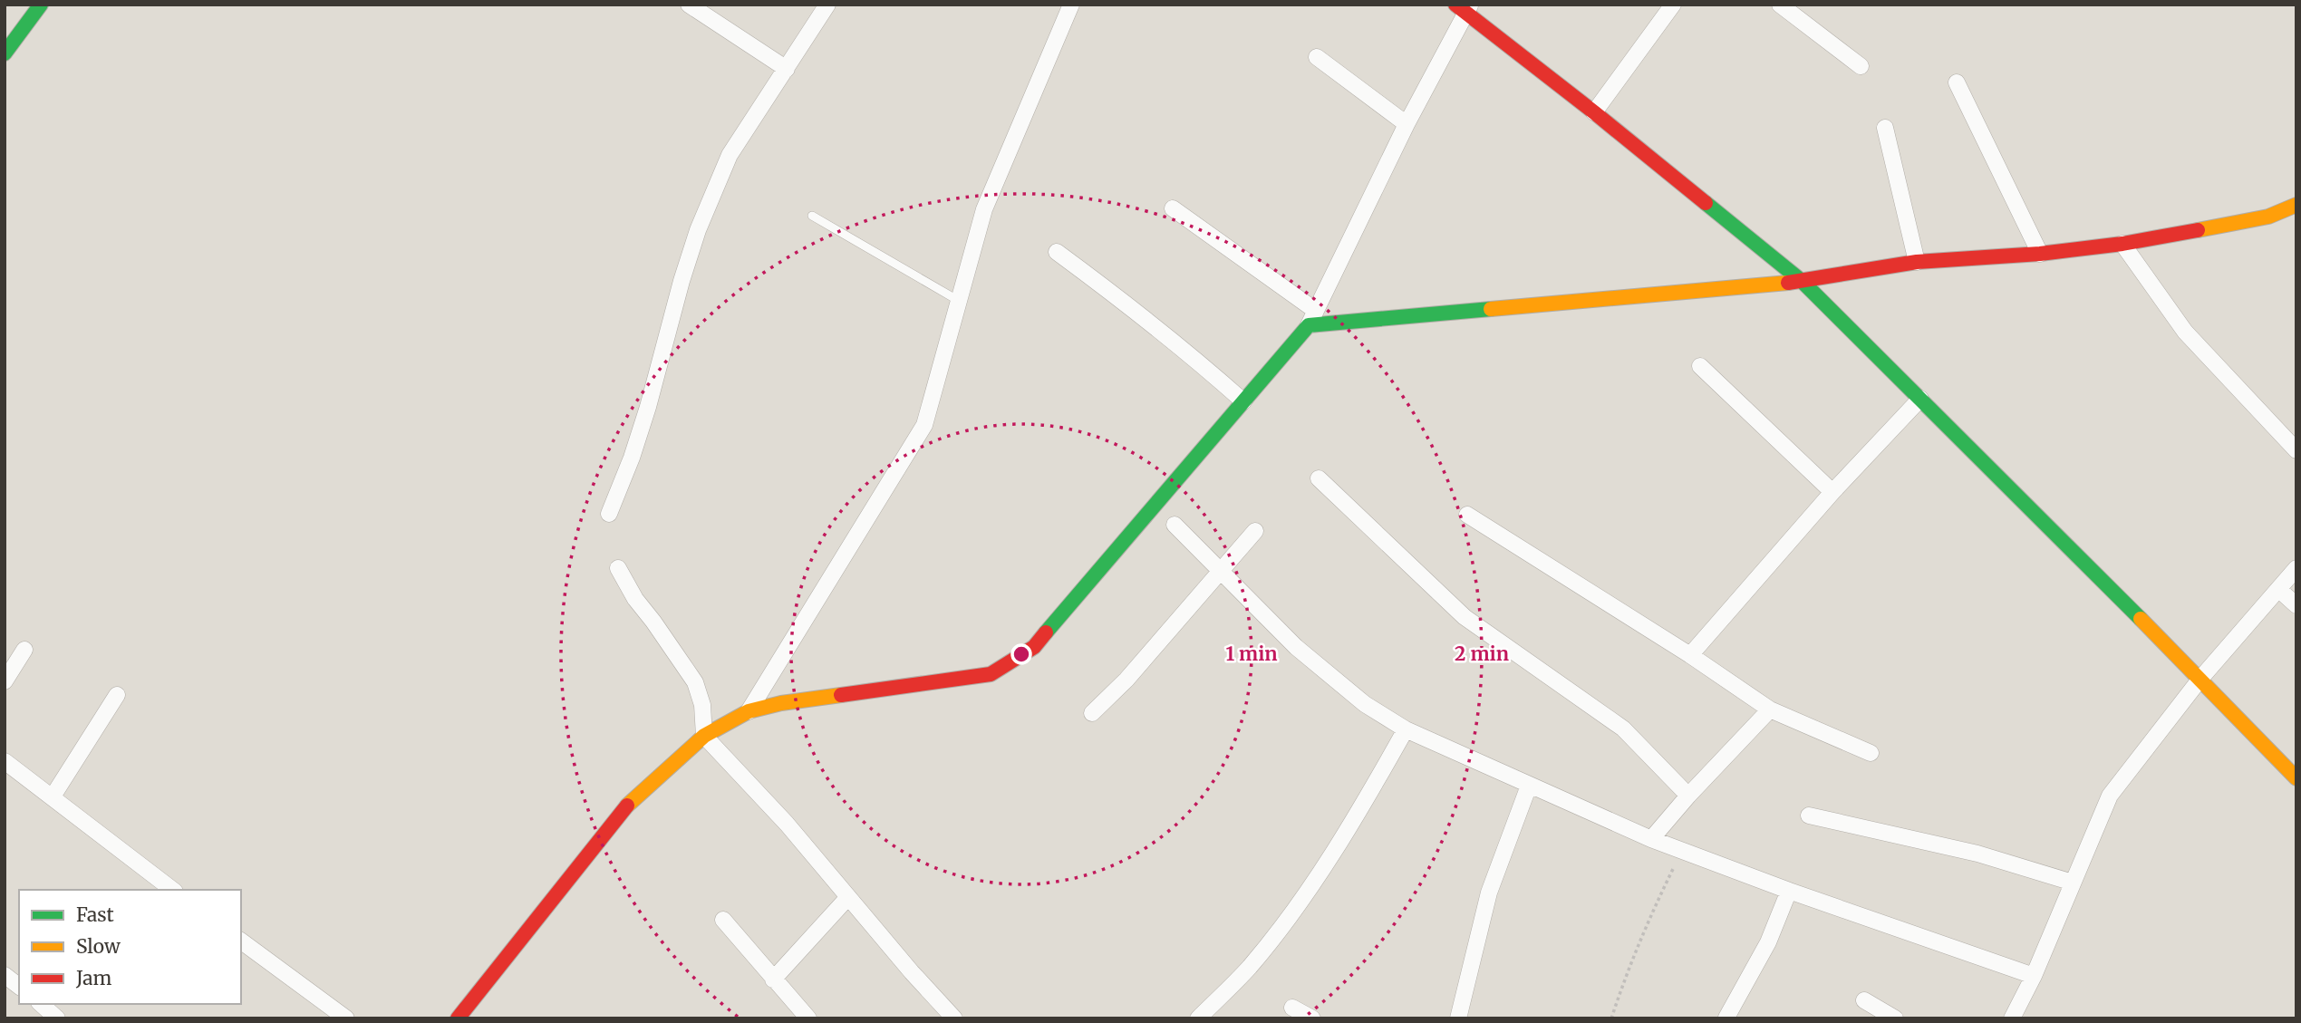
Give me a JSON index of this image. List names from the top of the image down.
{
  "legend": ["Fast", "Slow", "Jam"],
  "rings": ["1 min", "2 min"]
}
